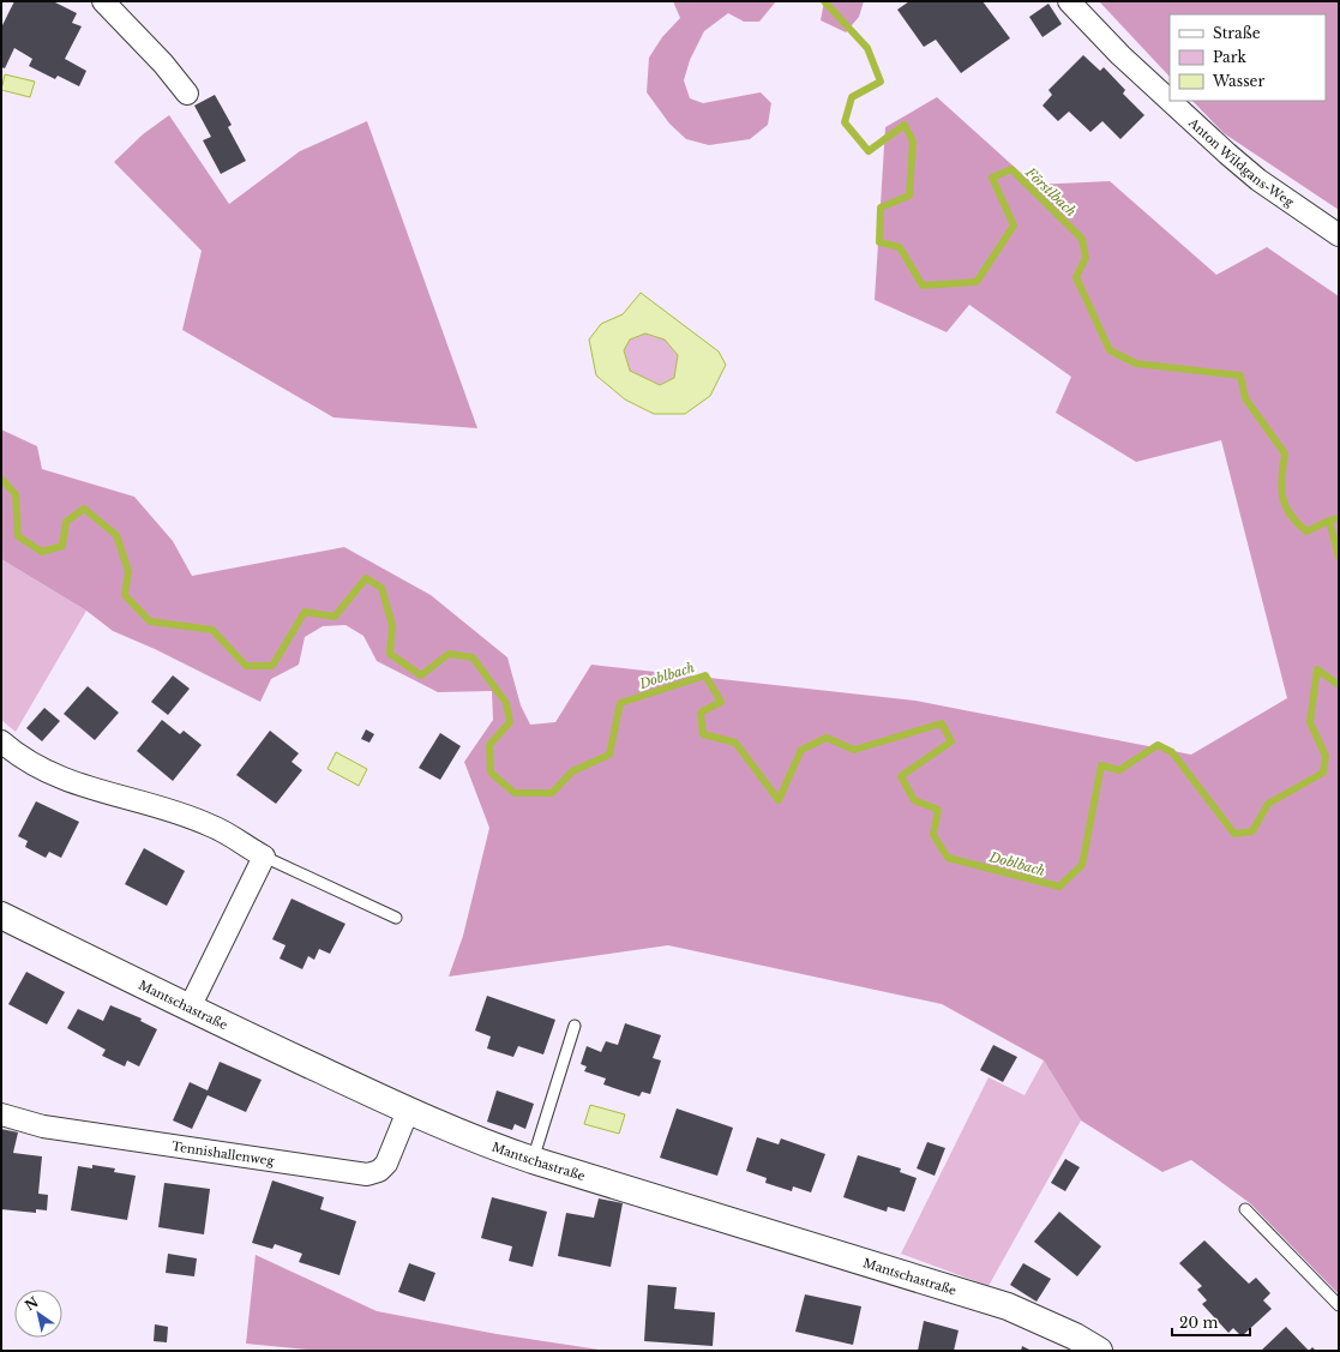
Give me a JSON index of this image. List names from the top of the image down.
{
  "streets": {
    "street": ["Anton Wildgans-Weg", "Mantschastraße", "Tennishallenweg"]
  },
  "crossings": [
    ["Mantschastraße", "Tennishallenweg"]
  ],
  "water": ["Förstlbach", "Doblbach"],
  "legend": ["Straße", "Park", "Wasser"],
  "scale_bar": "20 m",
  "north": "top left"
}
